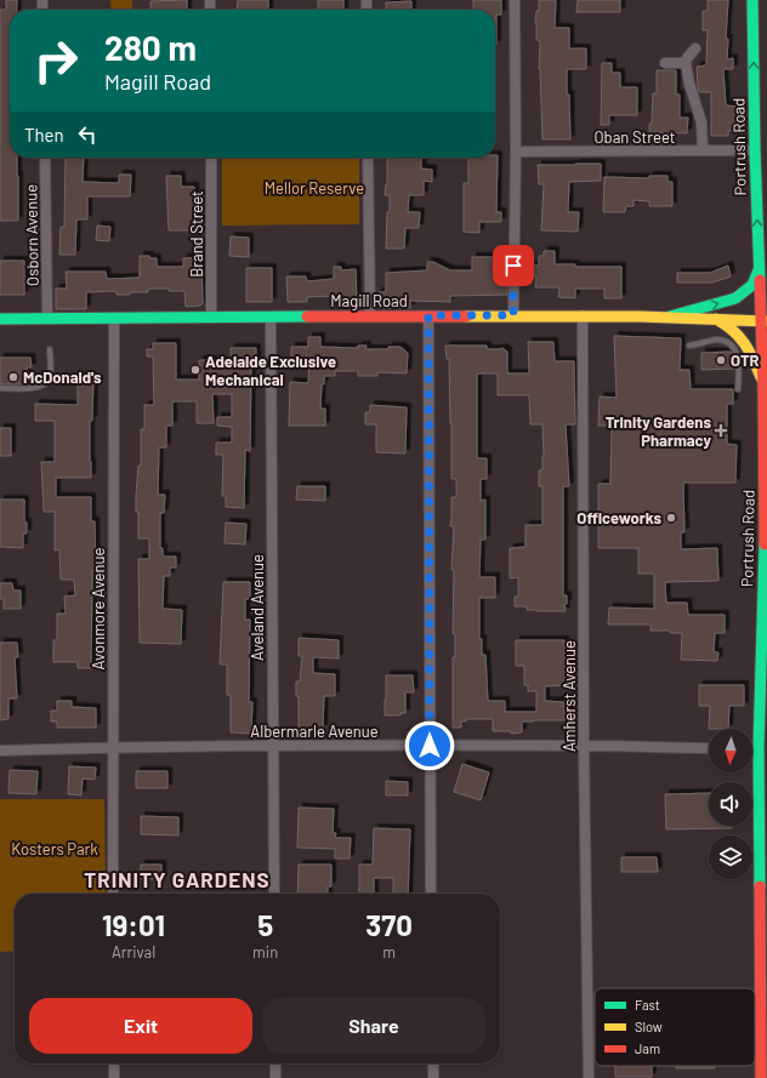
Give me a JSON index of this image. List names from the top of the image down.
{
  "streets": {
    "main road": ["Portrush Road", "Magill Road"],
    "street": [
      "Oban Street",
      "Brand Street",
      "Osborn Avenue",
      "Aveland Avenue",
      "Avonmore Avenue",
      "Amherst Avenue",
      "Albermarle Avenue"
    ]
  },
  "crossings": [
    ["Oban Street", "Portrush Road"],
    ["Portrush Road", "Magill Road"],
    ["Brand Street", "Magill Road"],
    ["Osborn Avenue", "Magill Road"],
    ["Magill Road", "Aveland Avenue"],
    ["Magill Road", "Avonmore Avenue"],
    ["Magill Road", "Amherst Avenue"],
    ["Aveland Avenue", "Albermarle Avenue"],
    ["Avonmore Avenue", "Albermarle Avenue"],
    ["Amherst Avenue", "Albermarle Avenue"]
  ],
  "districts": ["TRINITY GARDENS"],
  "parks": ["Mellor Reserve", "Kosters Park"],
  "places": {
    "other": [
      "OTR",
      "Adelaide Exclusive Mechanical",
      "McDonald's",
      "Officeworks"
    ],
    "health": ["Trinity Gardens Pharmacy"]
  },
  "legend": ["Fast", "Slow", "Jam"],
  "north": "bottom",
  "page": {
    "turn": ["280 m", "Magill Road"],
    "then": "Then",
    "eta": [
      "19:01",
      "Arrival",
      "5",
      "min",
      "370",
      "m"
    ],
    "buttons": ["Exit", "Share"]
  }
}
